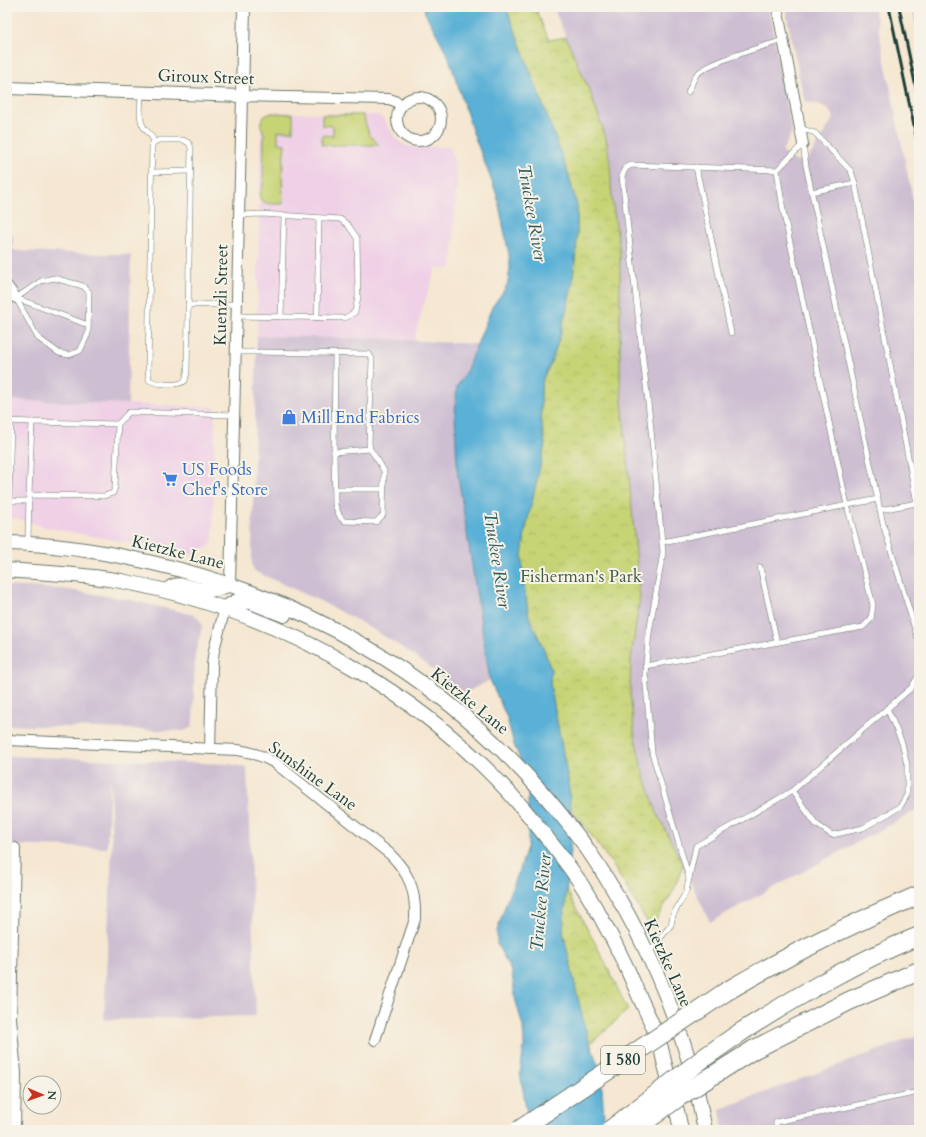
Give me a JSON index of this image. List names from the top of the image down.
{
  "streets": {
    "highway": ["I 580"],
    "main road": ["Kietzke Lane"],
    "street": ["Giroux Street", "Kuenzli Street", "Sunshine Lane"]
  },
  "crossings": [
    ["Giroux Street", "Kuenzli Street"],
    ["Kuenzli Street", "Kietzke Lane"]
  ],
  "water": ["Truckee River"],
  "parks": ["Fisherman's Park"],
  "places": {
    "shop": ["Mill End Fabrics"],
    "supermarket": ["US Foods Chef's Store"]
  },
  "north": "right"
}
